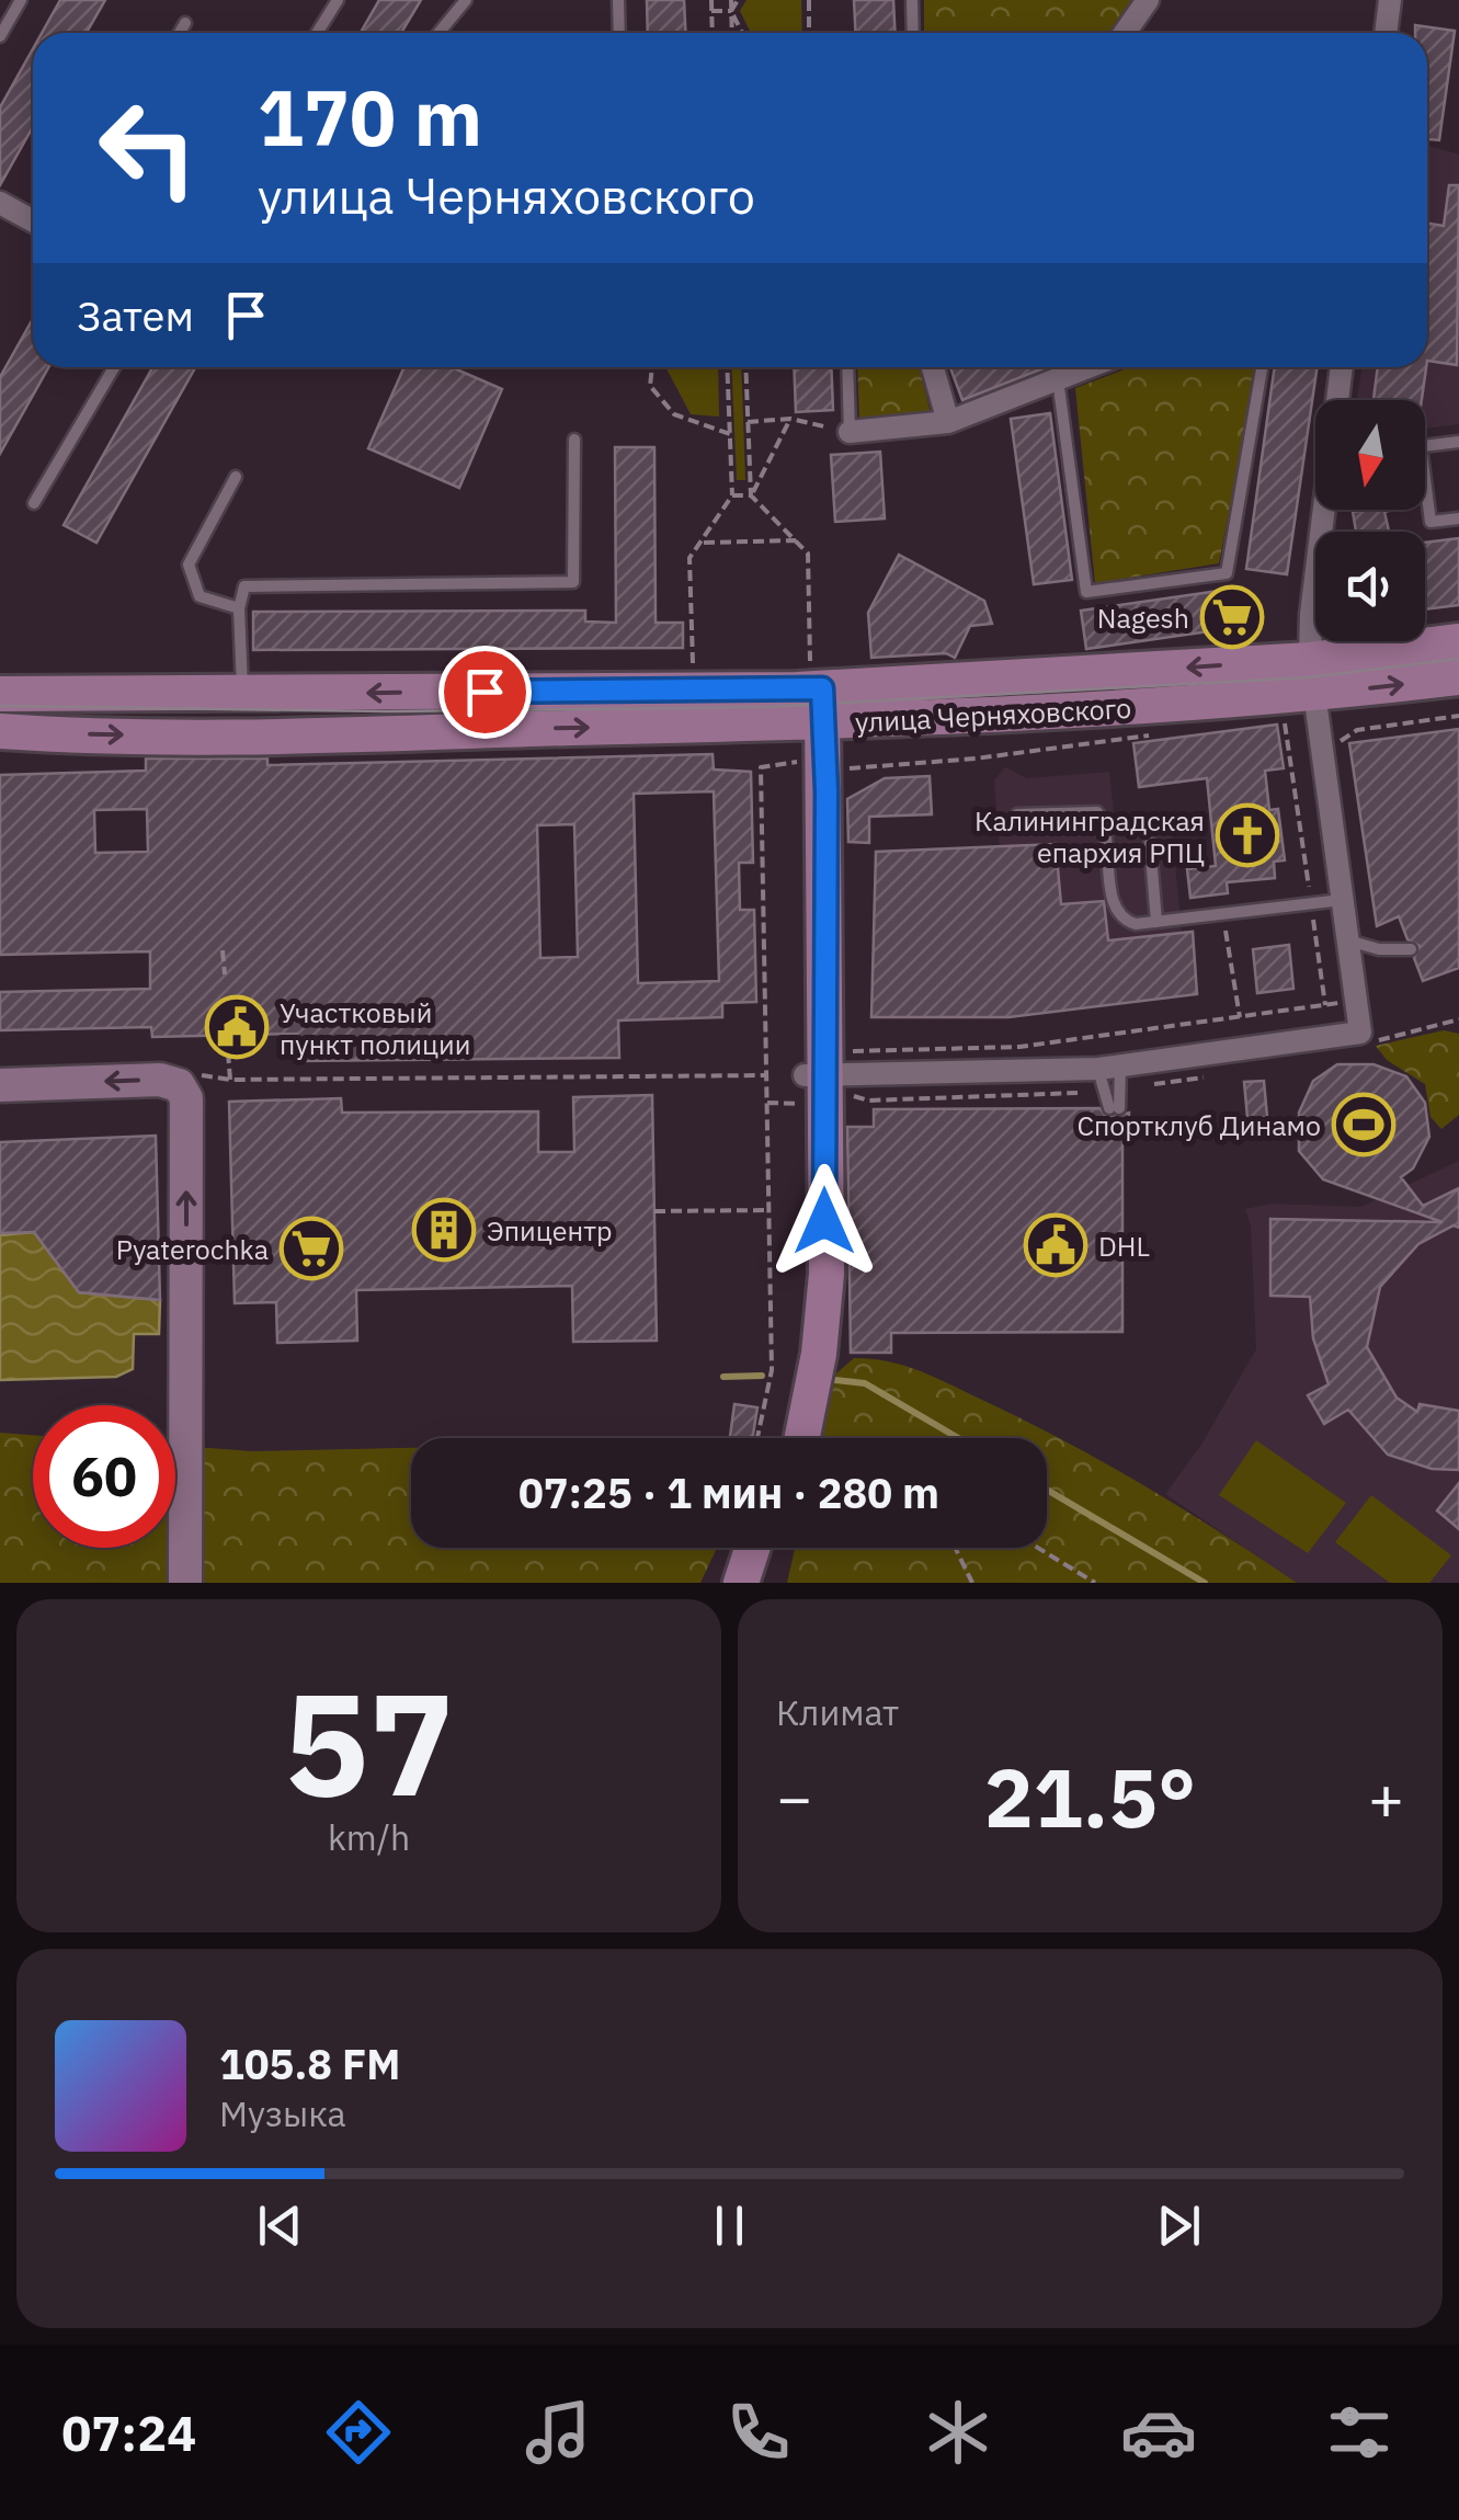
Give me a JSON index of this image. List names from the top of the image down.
{
  "streets": {
    "main road": ["улица Черняховского"]
  },
  "places": {
    "supermarket": ["Nagesh", "Pyaterochka"],
    "church": ["Калининградская епархия РПЦ"],
    "public building": ["Участковый пункт полиции", "DHL"],
    "sports": ["Спортклуб Динамо"],
    "building": ["Эпицентр"]
  },
  "north": "bottom",
  "page": {
    "turn": ["170 m", "улица Черняховского"],
    "then": "Затем",
    "limit": "60",
    "trip": "07:25 · 1 мин · 280 m",
    "tile": [
      ["57", "km/h"],
      "Климат"
    ],
    "heat": ["−", "21.5°", "+"],
    "song": ["105.8 FM", "Музыка"],
    "tabs": "07:24"
  }
}
